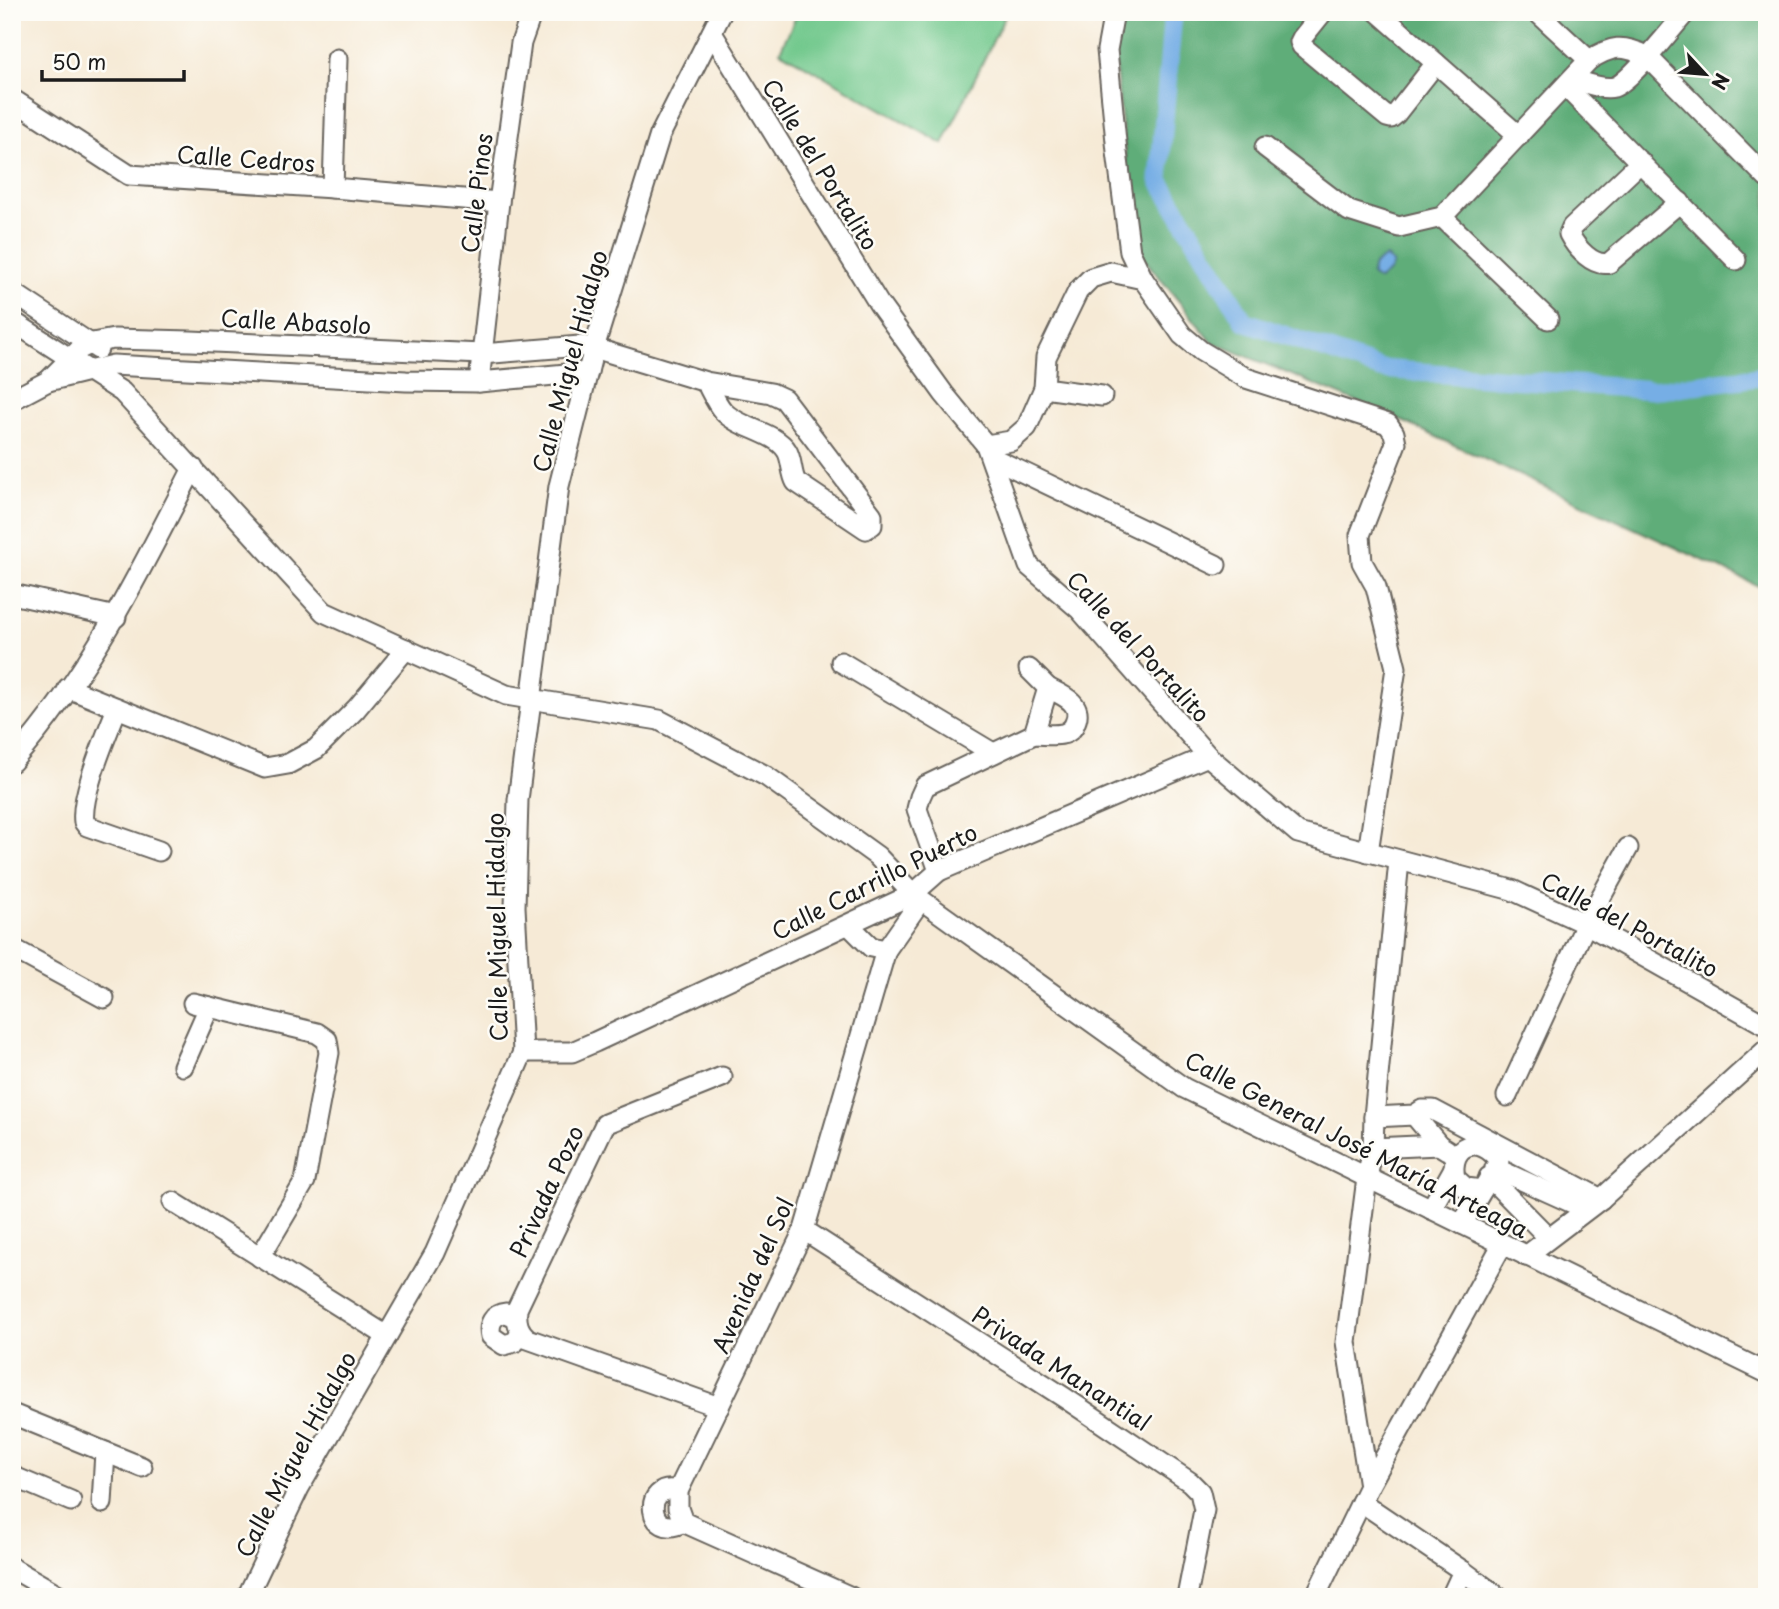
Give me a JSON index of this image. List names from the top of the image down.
{
  "streets": {
    "street": [
      "Calle Cedros",
      "Calle del Portalito",
      "Calle Pinos",
      "Calle Abasolo",
      "Calle Miguel Hidalgo",
      "Calle Carrillo Puerto",
      "Calle General José María Arteaga",
      "Privada Pozo",
      "Avenida del Sol",
      "Privada Manantial"
    ]
  },
  "crossings": [
    ["Calle Cedros", "Calle Pinos"],
    ["Calle del Portalito", "Calle Miguel Hidalgo"],
    ["Calle del Portalito", "Calle Carrillo Puerto"],
    ["Calle Pinos", "Calle Abasolo"],
    ["Calle Abasolo", "Calle Miguel Hidalgo"],
    ["Calle Abasolo", "Calle General José María Arteaga"],
    ["Calle Miguel Hidalgo", "Calle Carrillo Puerto"],
    ["Calle Miguel Hidalgo", "Calle General José María Arteaga"],
    ["Calle Carrillo Puerto", "Calle General José María Arteaga"],
    ["Calle Carrillo Puerto", "Avenida del Sol"],
    ["Calle General José María Arteaga", "Avenida del Sol"],
    ["Privada Pozo", "Avenida del Sol"],
    ["Avenida del Sol", "Privada Manantial"]
  ],
  "scale_bar": "50 m",
  "north": "bottom right"
}
